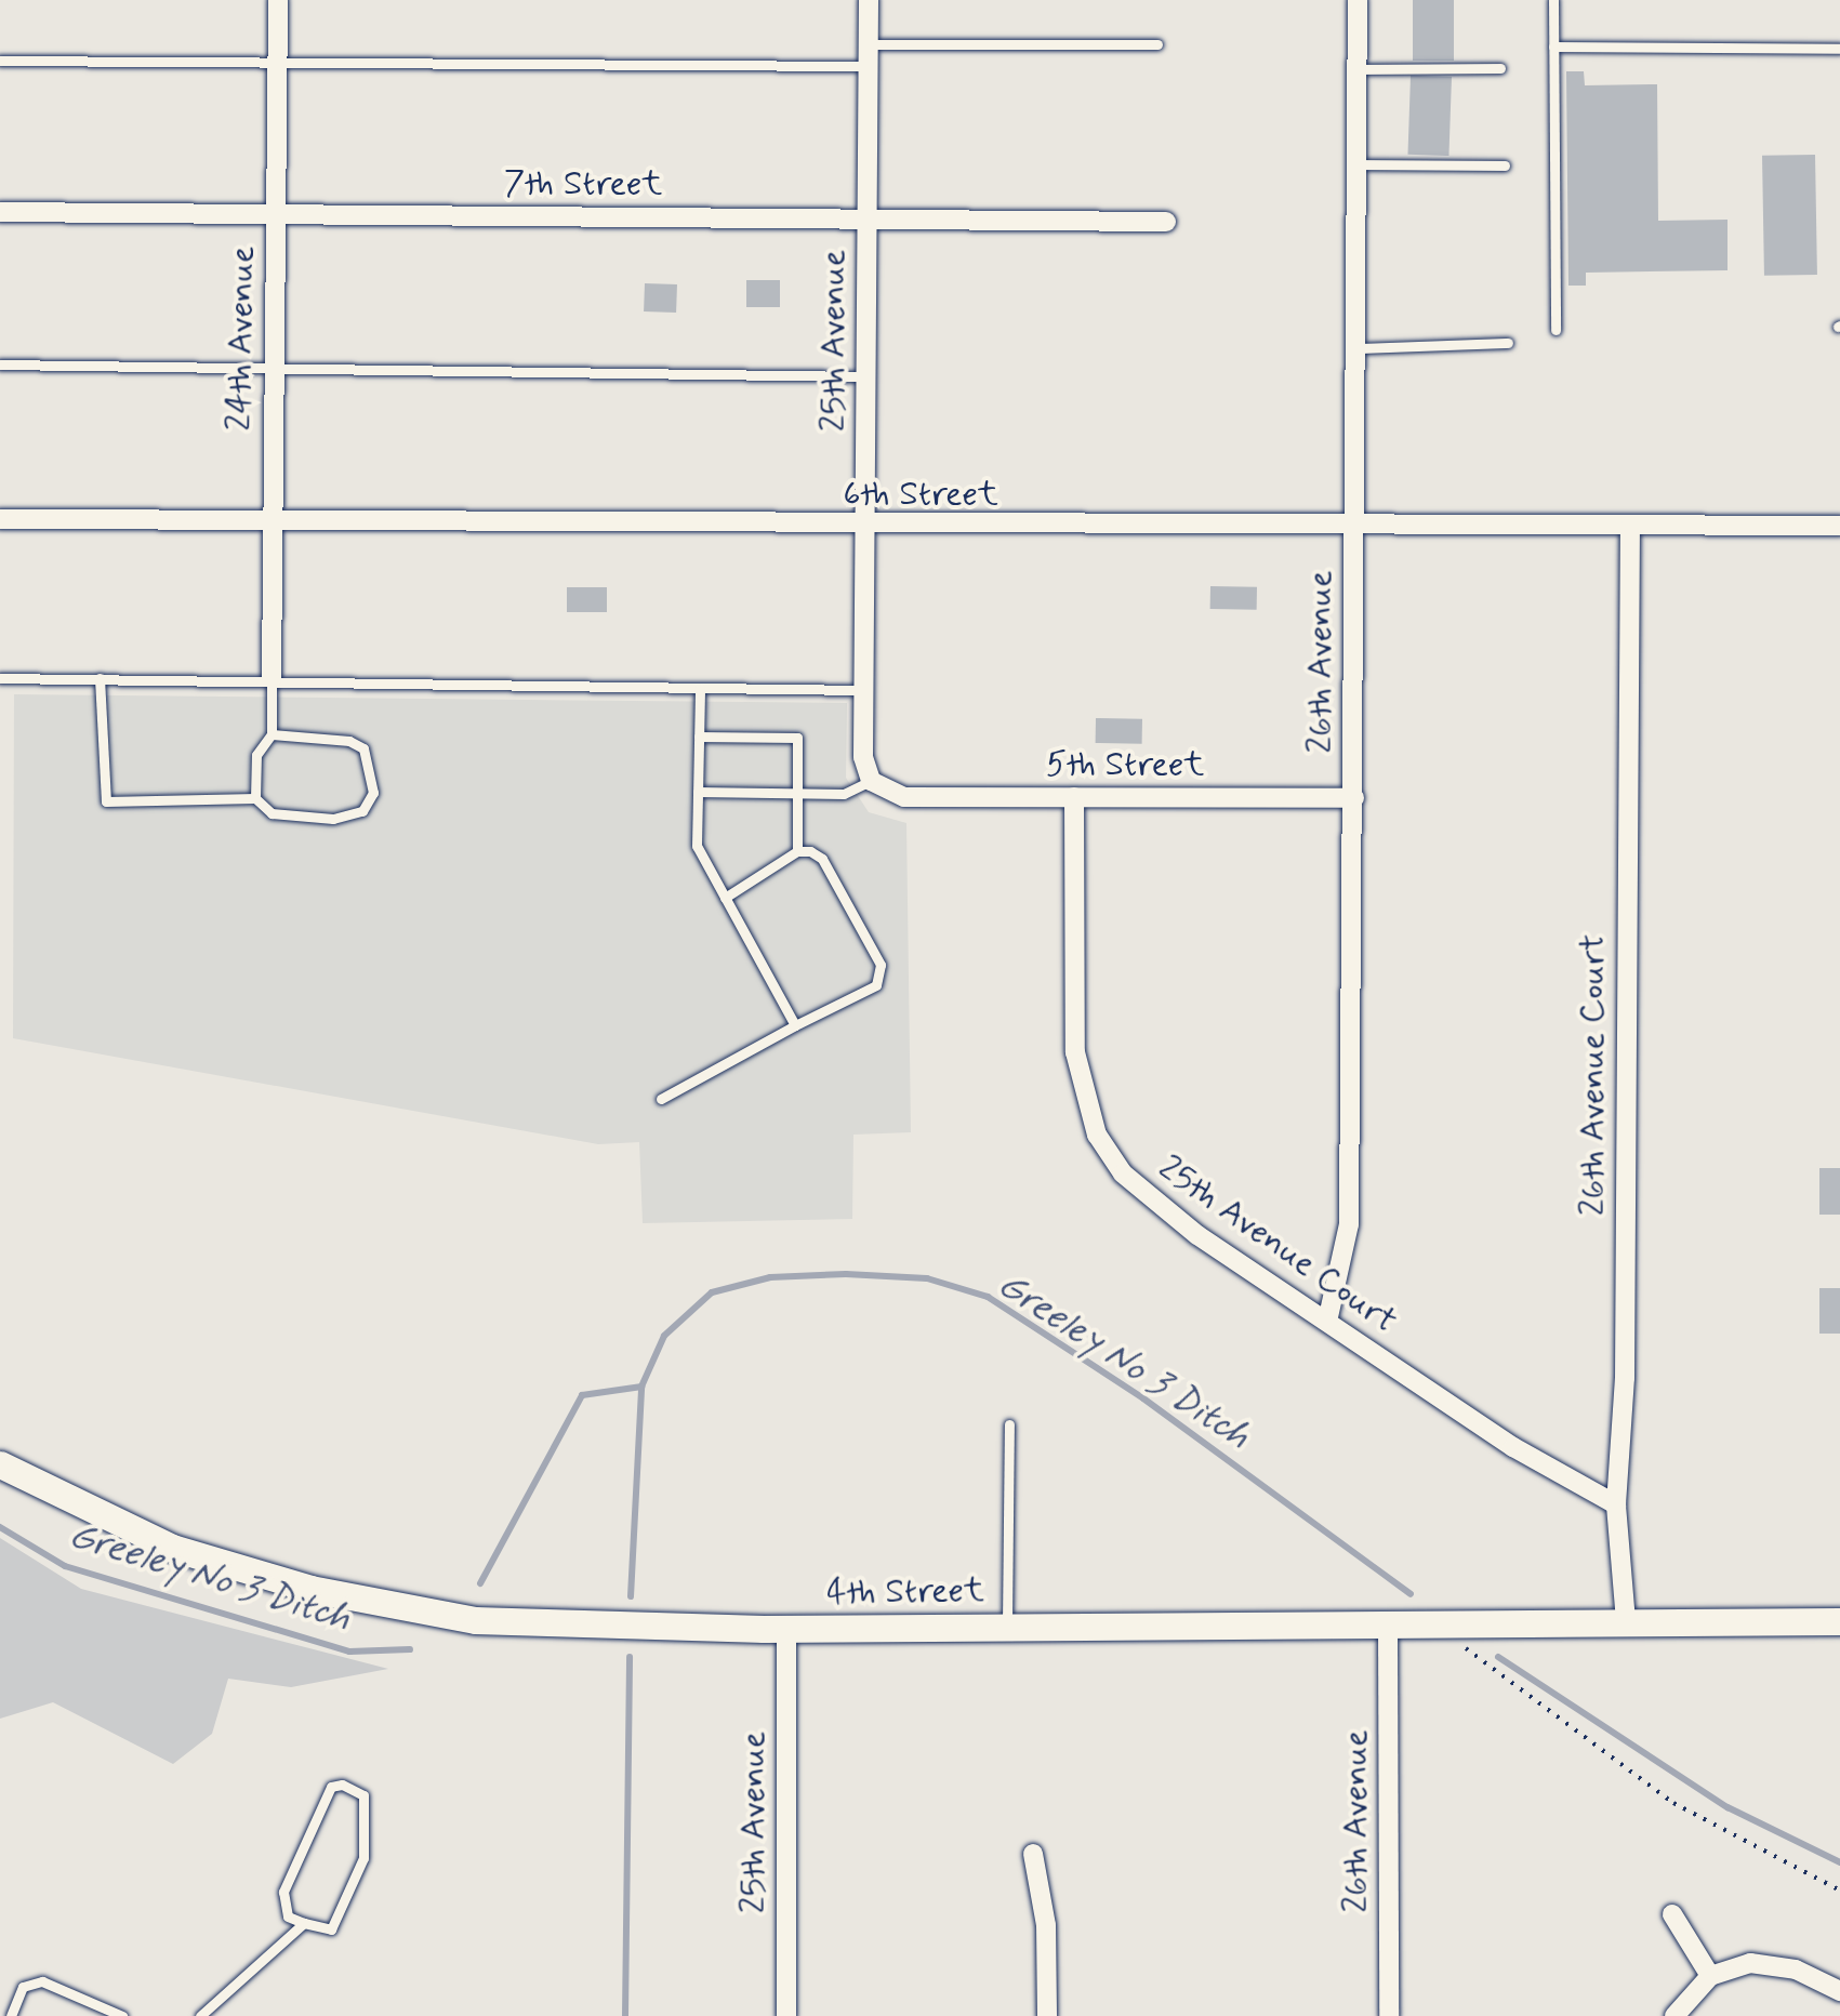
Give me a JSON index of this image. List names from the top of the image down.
{
  "streets": {
    "main road": ["4th Street"],
    "street": [
      "7th Street",
      "24th Avenue",
      "25th Avenue",
      "6th Street",
      "26th Avenue",
      "5th Street",
      "26th Avenue Court",
      "25th Avenue Court"
    ]
  },
  "crossings": [
    ["7th Street", "24th Avenue"],
    ["7th Street", "25th Avenue"],
    ["24th Avenue", "6th Street"],
    ["25th Avenue", "6th Street"],
    ["25th Avenue", "5th Street"],
    ["25th Avenue", "4th Street"],
    ["6th Street", "26th Avenue"],
    ["6th Street", "26th Avenue Court"],
    ["26th Avenue", "5th Street"],
    ["26th Avenue", "25th Avenue Court"],
    ["26th Avenue", "4th Street"],
    ["5th Street", "25th Avenue Court"],
    ["26th Avenue Court", "25th Avenue Court"],
    ["26th Avenue Court", "4th Street"]
  ],
  "water": ["Greeley No 3 Ditch"]
}
